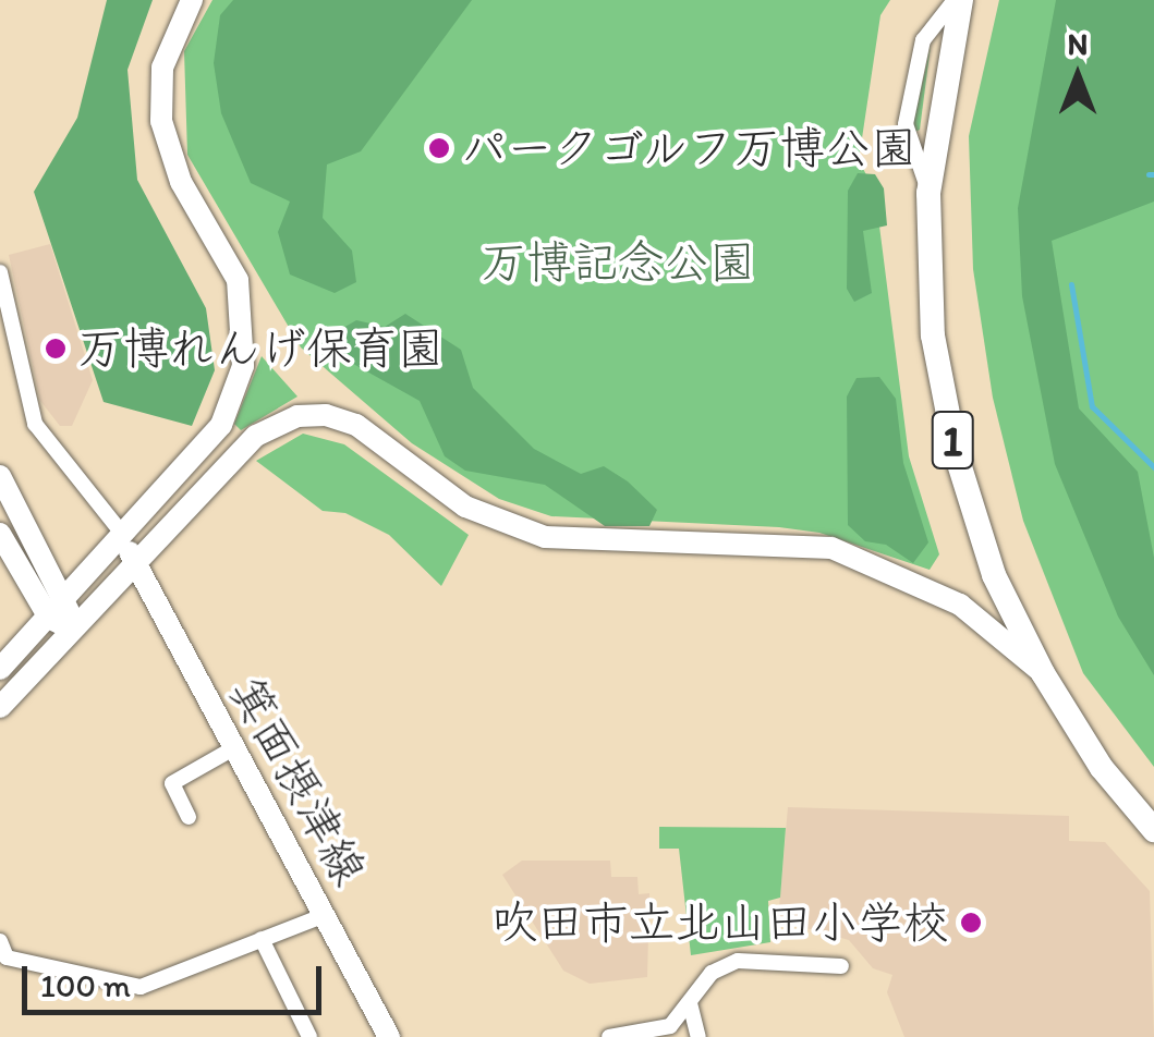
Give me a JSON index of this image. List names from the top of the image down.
{
  "streets": {
    "main road": ["1", "箕面摂津線"]
  },
  "parks": ["万博記念公園"],
  "places": ["パークゴルフ万博公園", "万博れんげ保育園", "吹田市立北山田小学校"],
  "scale_bar": "100 m",
  "north": "top"
}
